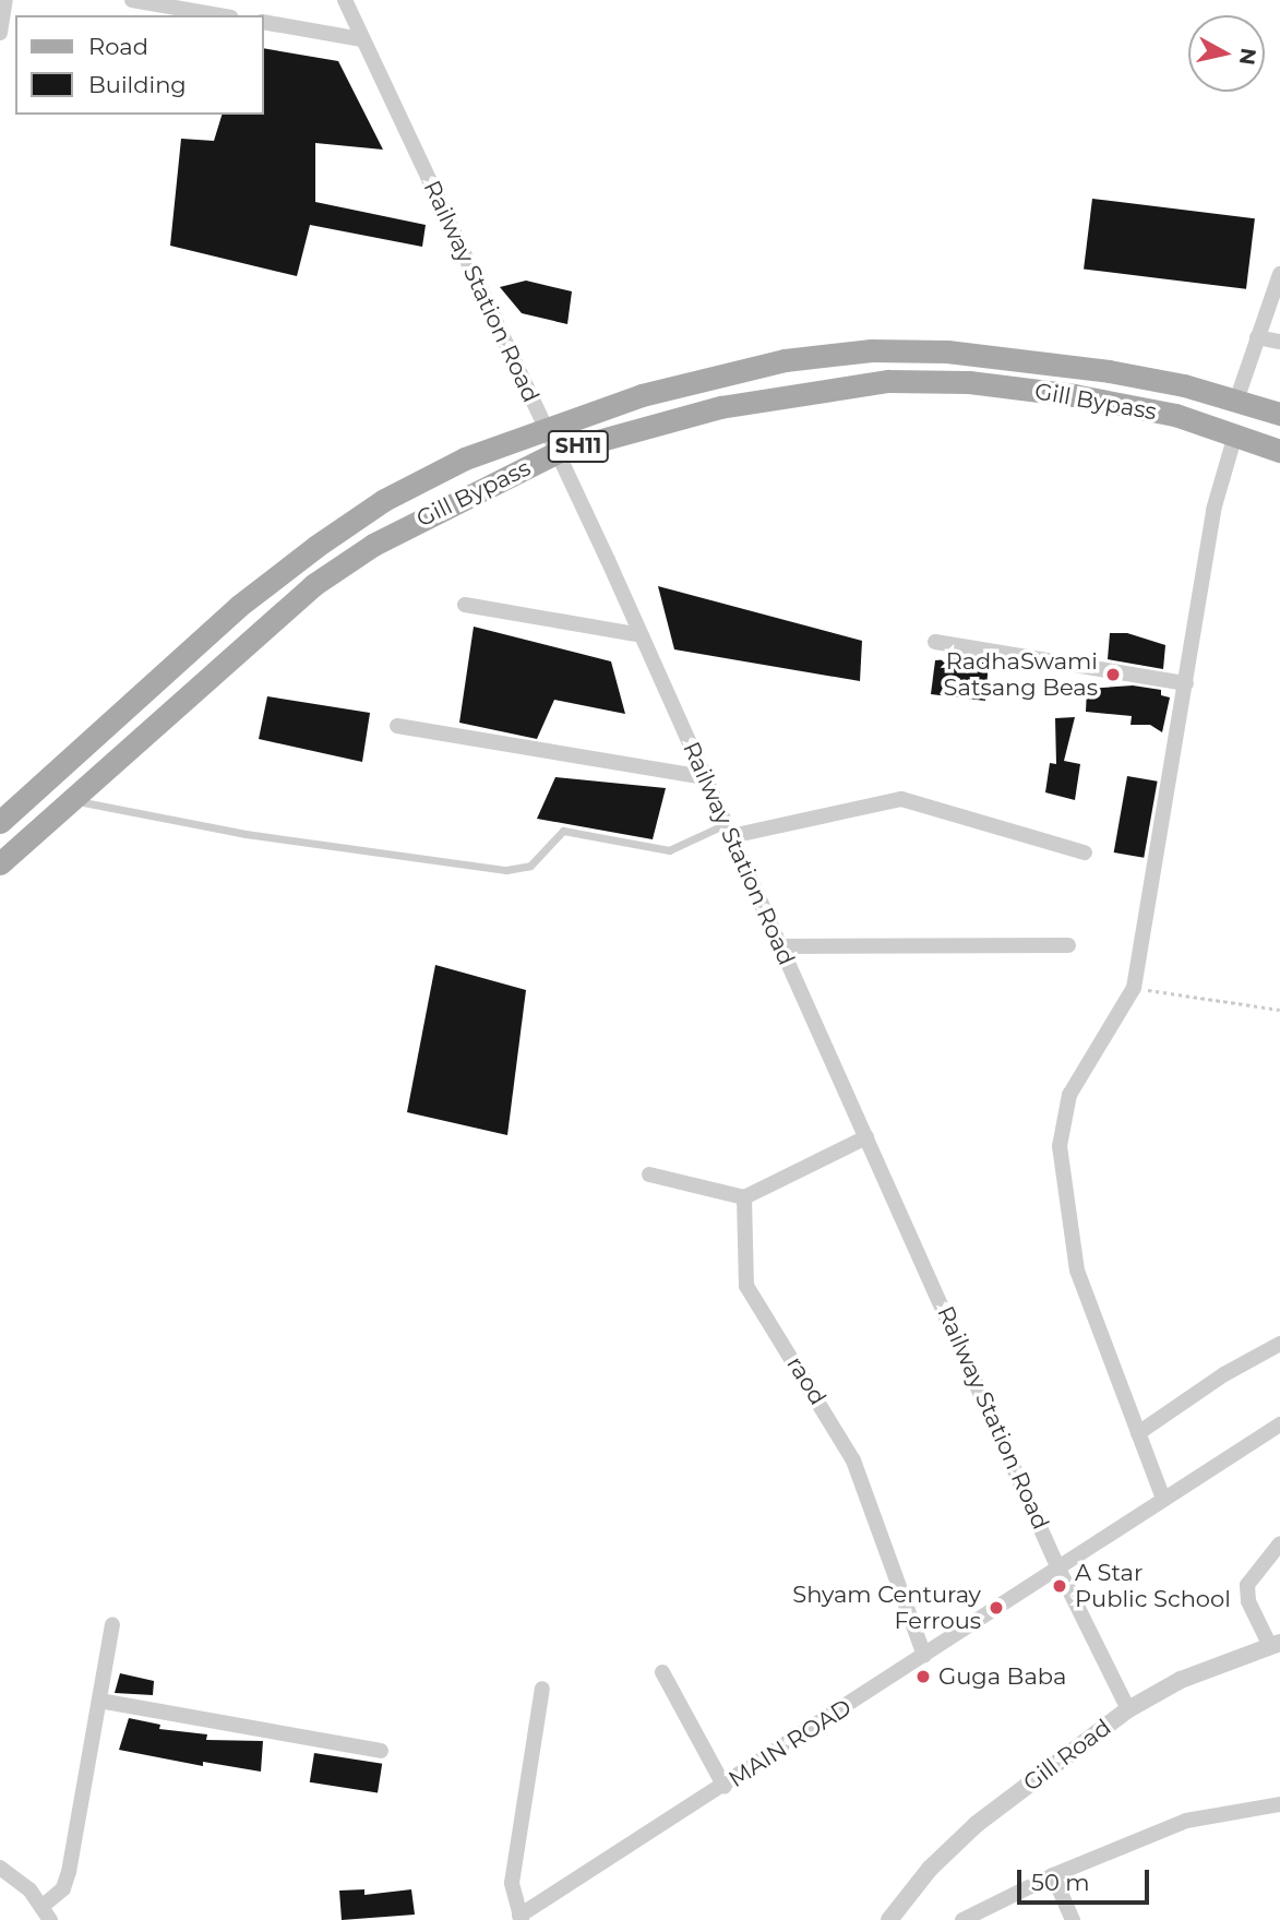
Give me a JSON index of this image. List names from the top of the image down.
{
  "streets": {
    "main road": ["Gill Bypass", "SH11"],
    "street": [
      "Railway Station Road",
      "raod",
      "MAIN ROAD",
      "Gill Road"
    ]
  },
  "crossings": [
    ["Railway Station Road", "Gill Bypass"],
    ["Railway Station Road", "MAIN ROAD"],
    ["Railway Station Road", "Gill Road"],
    ["raod", "MAIN ROAD"]
  ],
  "places": [
    "RadhaSwami Satsang Beas",
    "A Star Public School",
    "Shyam Centuray Ferrous",
    "Guga Baba"
  ],
  "legend": ["Road", "Building"],
  "scale_bar": "50 m",
  "north": "right"
}
